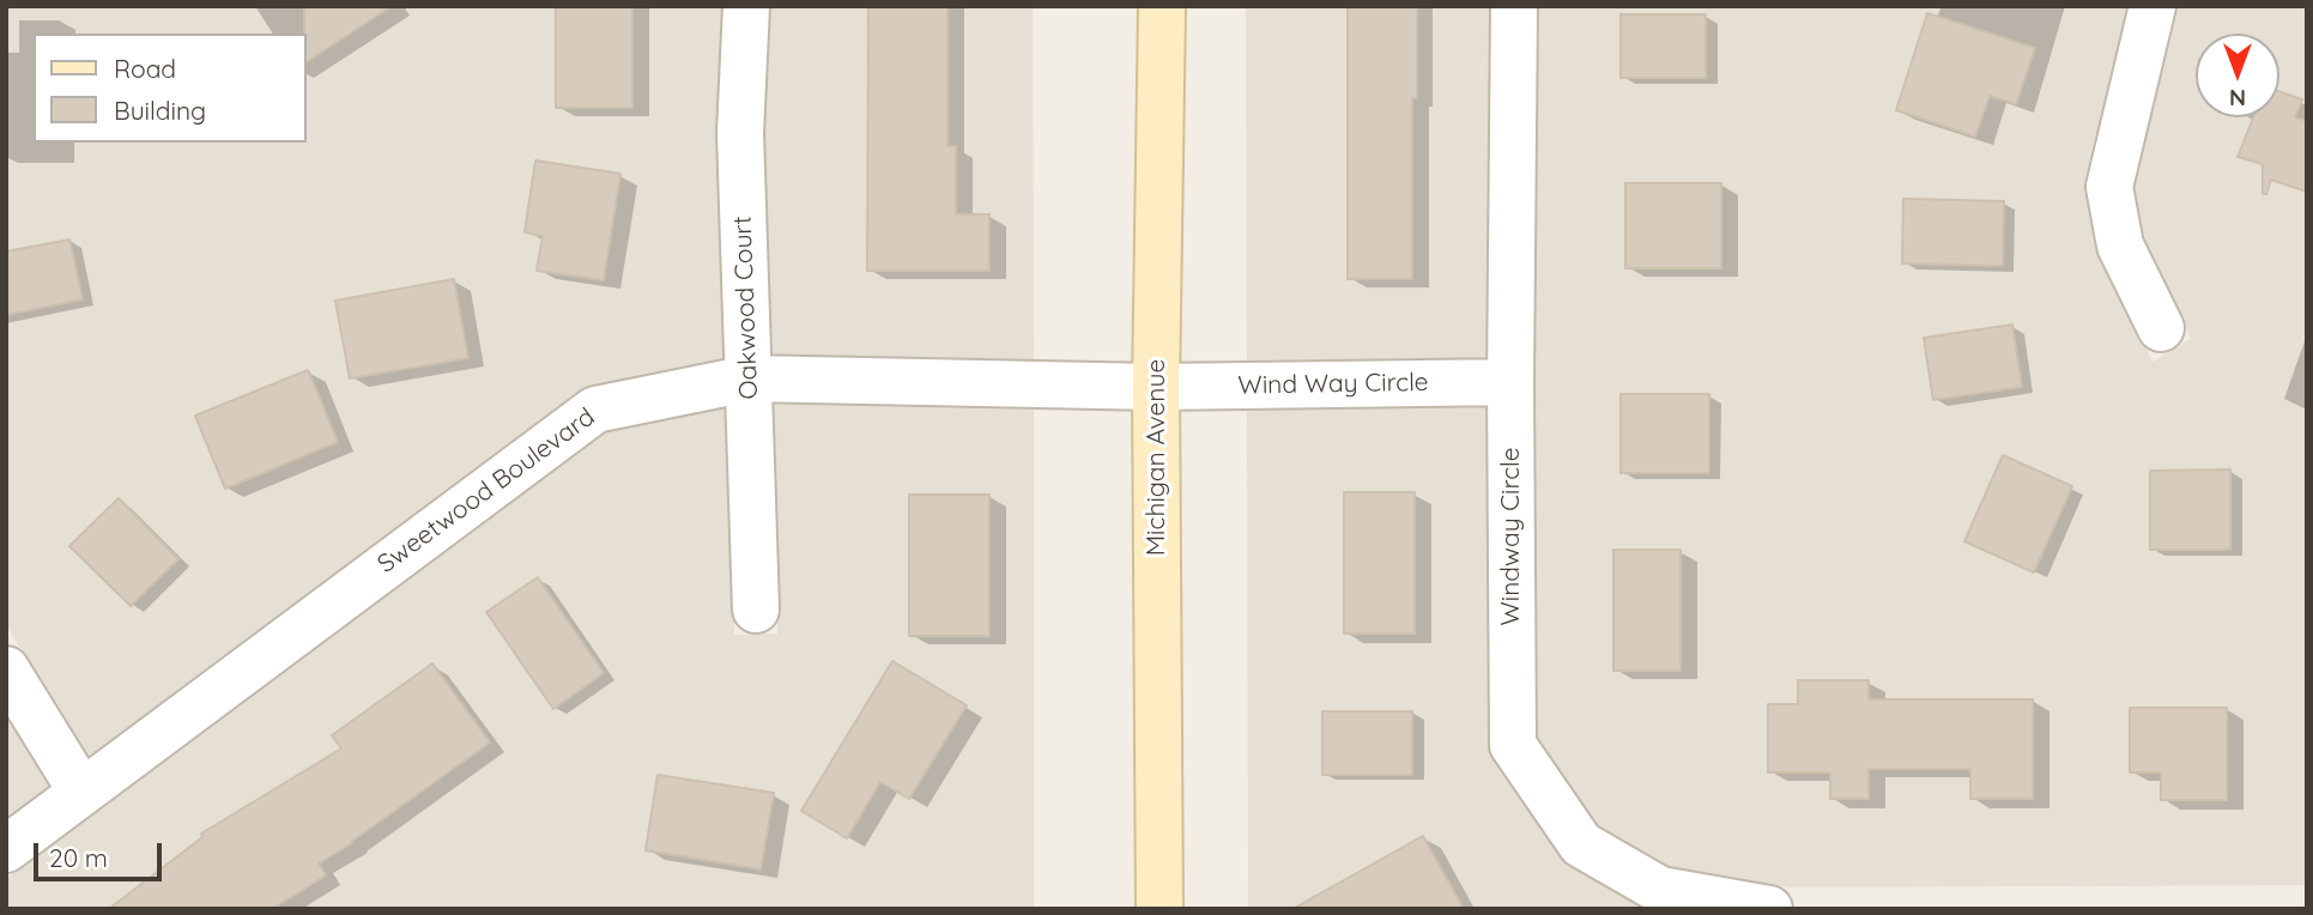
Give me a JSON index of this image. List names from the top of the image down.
{
  "streets": {
    "main road": ["Michigan Avenue"],
    "street": [
      "Oakwood Court",
      "Wind Way Circle",
      "Sweetwood Boulevard",
      "Windway Circle"
    ]
  },
  "crossings": [
    ["Oakwood Court", "Sweetwood Boulevard"],
    ["Wind Way Circle", "Michigan Avenue"],
    ["Wind Way Circle", "Sweetwood Boulevard"],
    ["Wind Way Circle", "Windway Circle"],
    ["Michigan Avenue", "Sweetwood Boulevard"]
  ],
  "legend": ["Road", "Building"],
  "scale_bar": "20 m",
  "north": "bottom"
}
